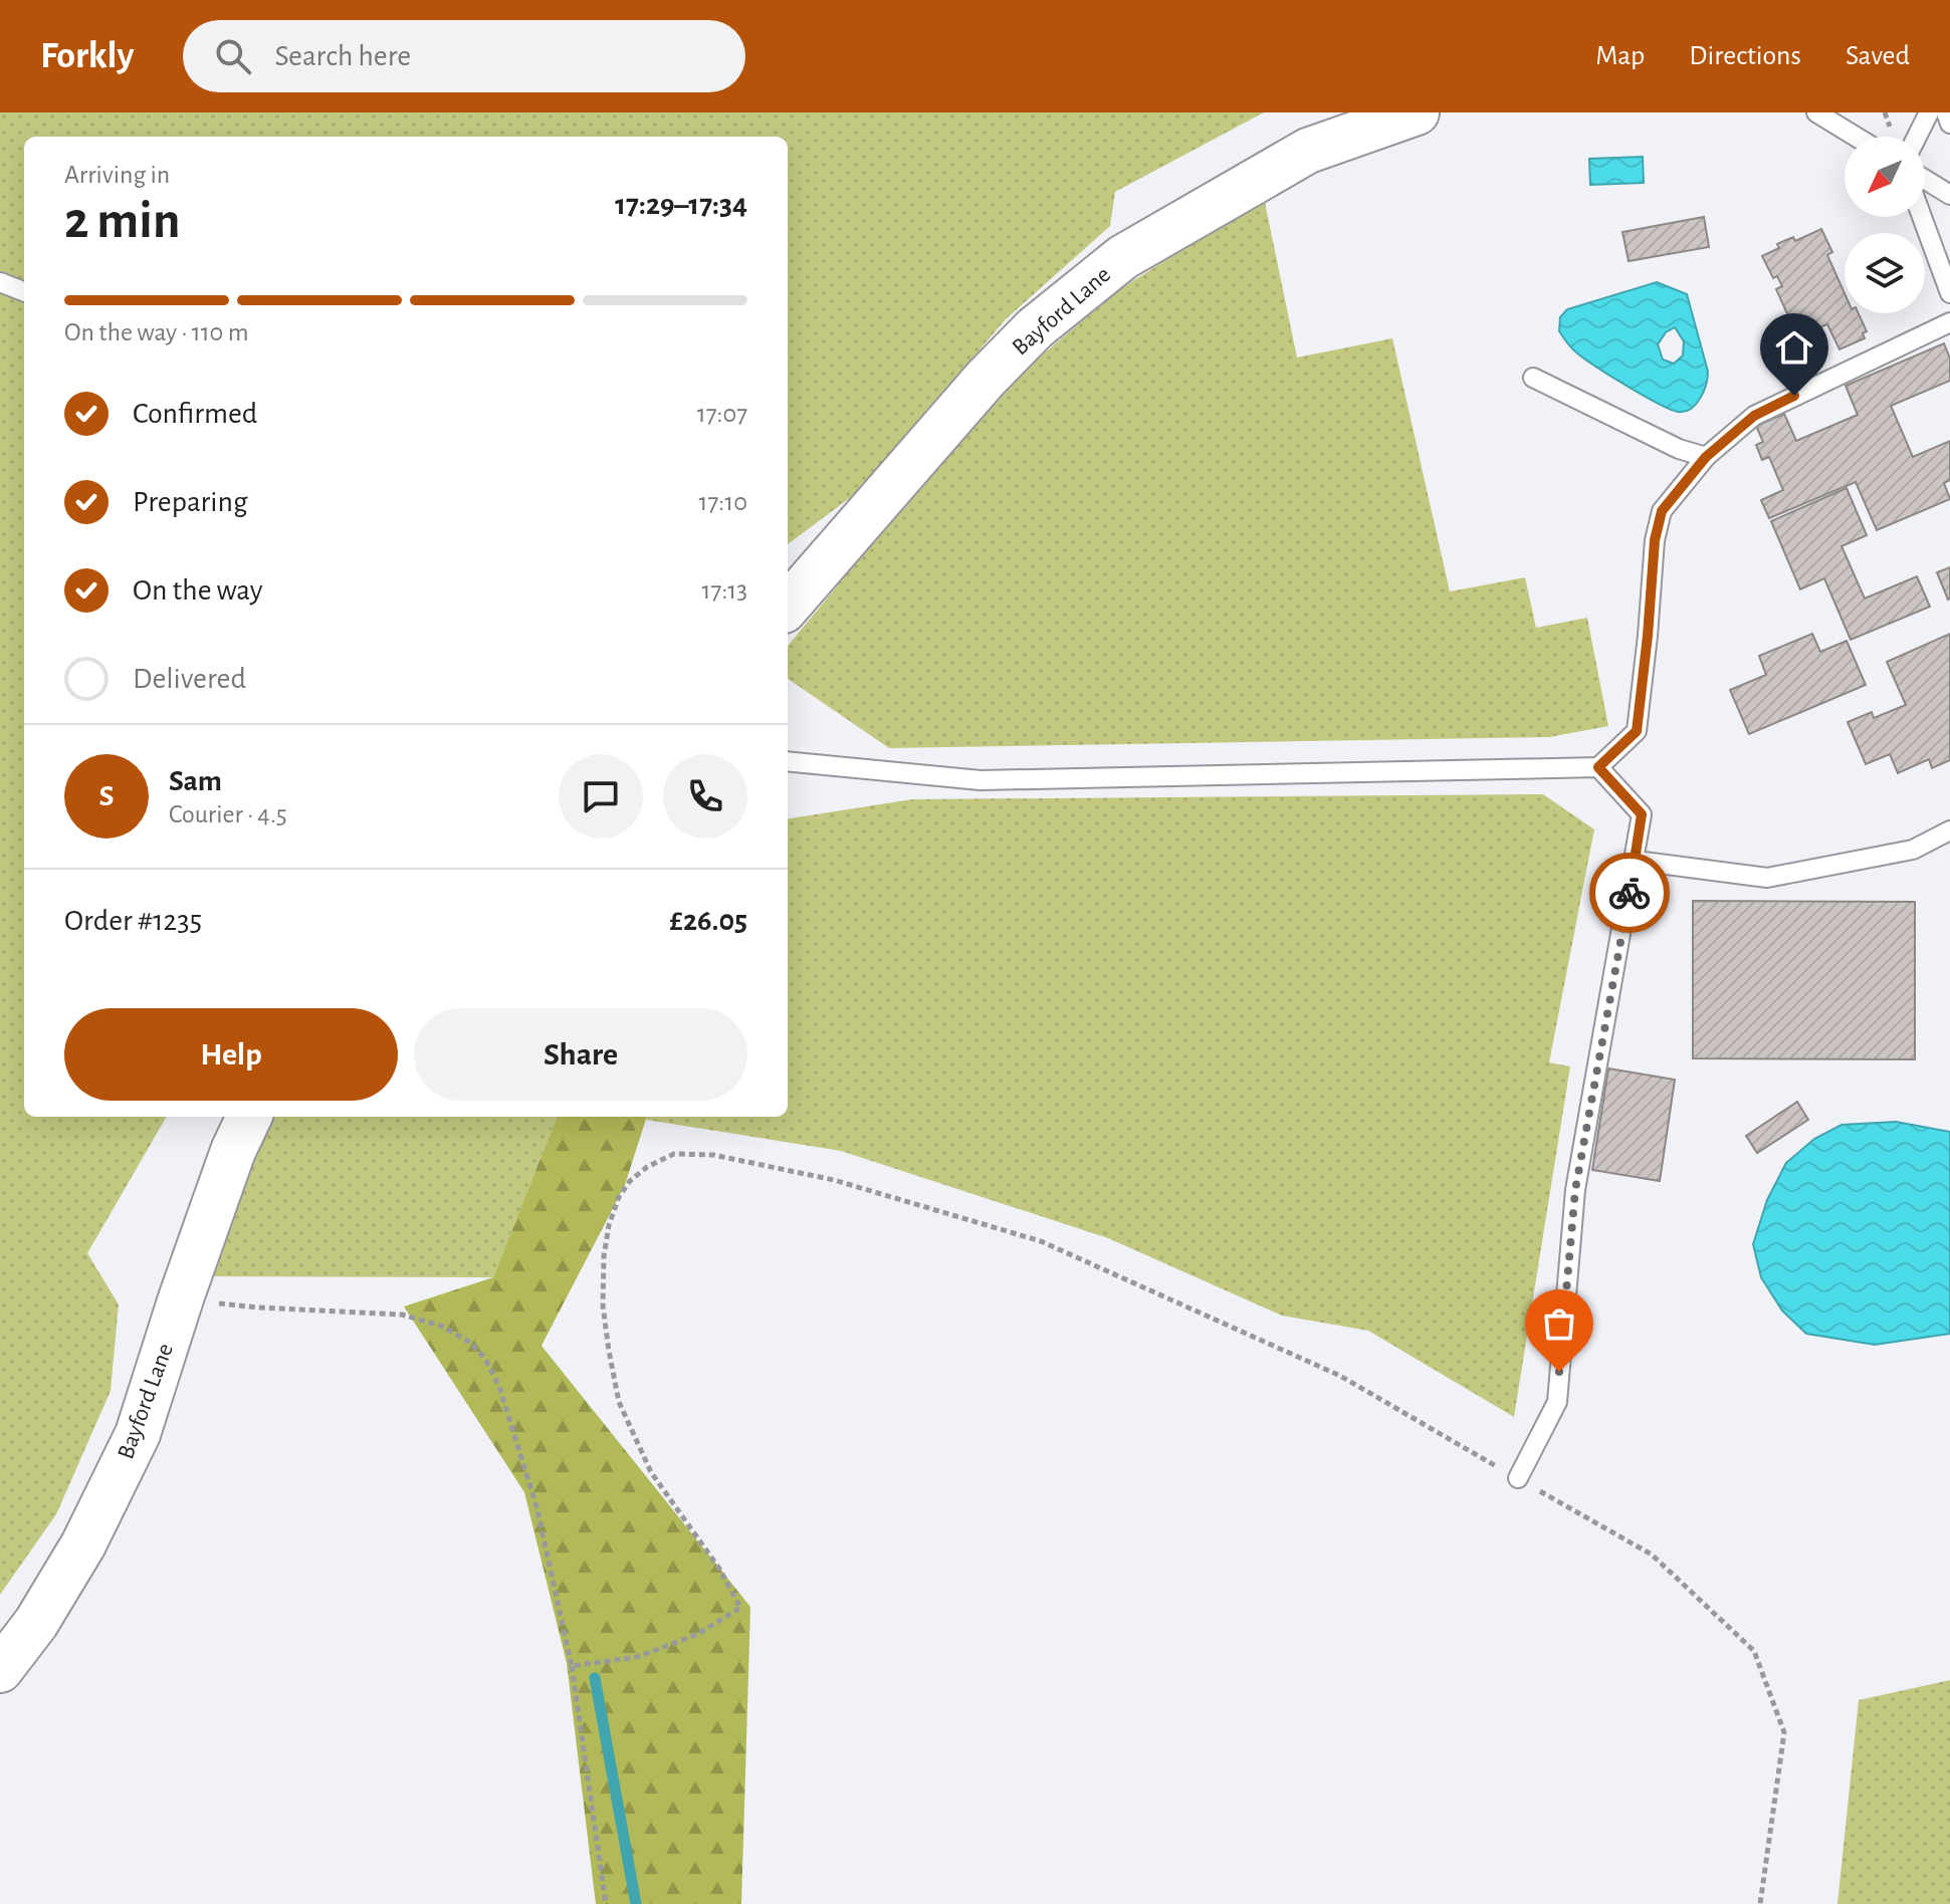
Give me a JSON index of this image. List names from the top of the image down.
{
  "streets": {
    "street": ["Bayford Lane"]
  },
  "north": "bottom left",
  "page": {
    "header": "Forkly",
    "search": "Search here",
    "nav": ["Map", "Directions", "Saved"],
    "heading": ["2 min", "Arriving in", "17:29–17:34"],
    "panel": [
      "Sam",
      "Courier · 4.5",
      "Order #1235",
      "£26.05"
    ],
    "bar": "On the way · 110 m",
    "list": [
      ["Confirmed", "17:07"],
      ["Preparing", "17:10"],
      ["On the way", "17:13"],
      "Delivered"
    ],
    "round": "S",
    "buttons": ["Help", "Share"]
  }
}
